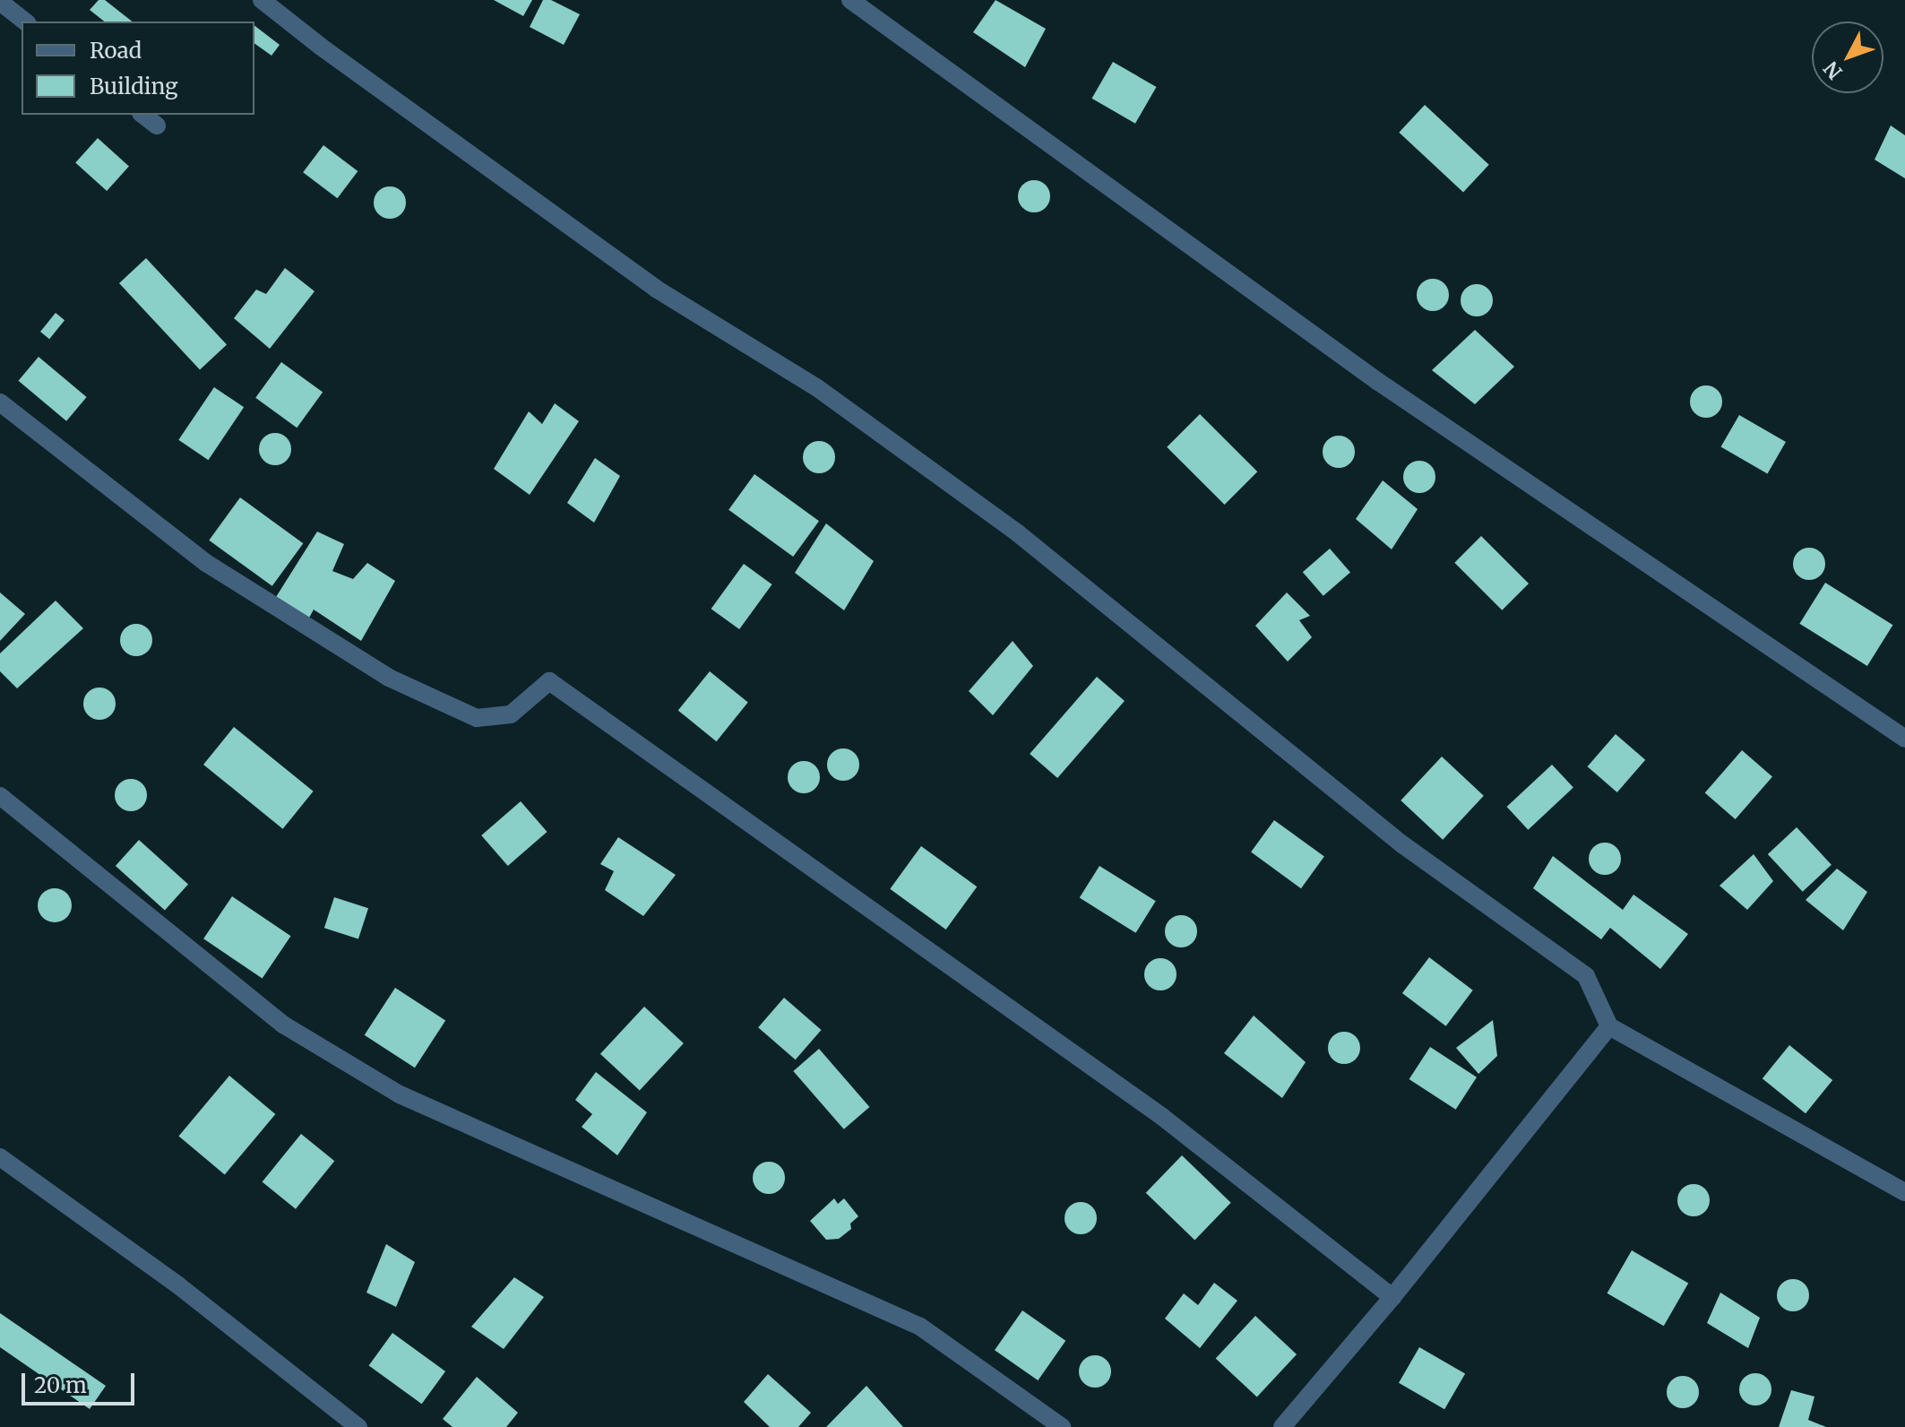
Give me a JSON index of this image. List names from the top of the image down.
{
  "legend": ["Road", "Building"],
  "scale_bar": "20 m",
  "north": "bottom left"
}
